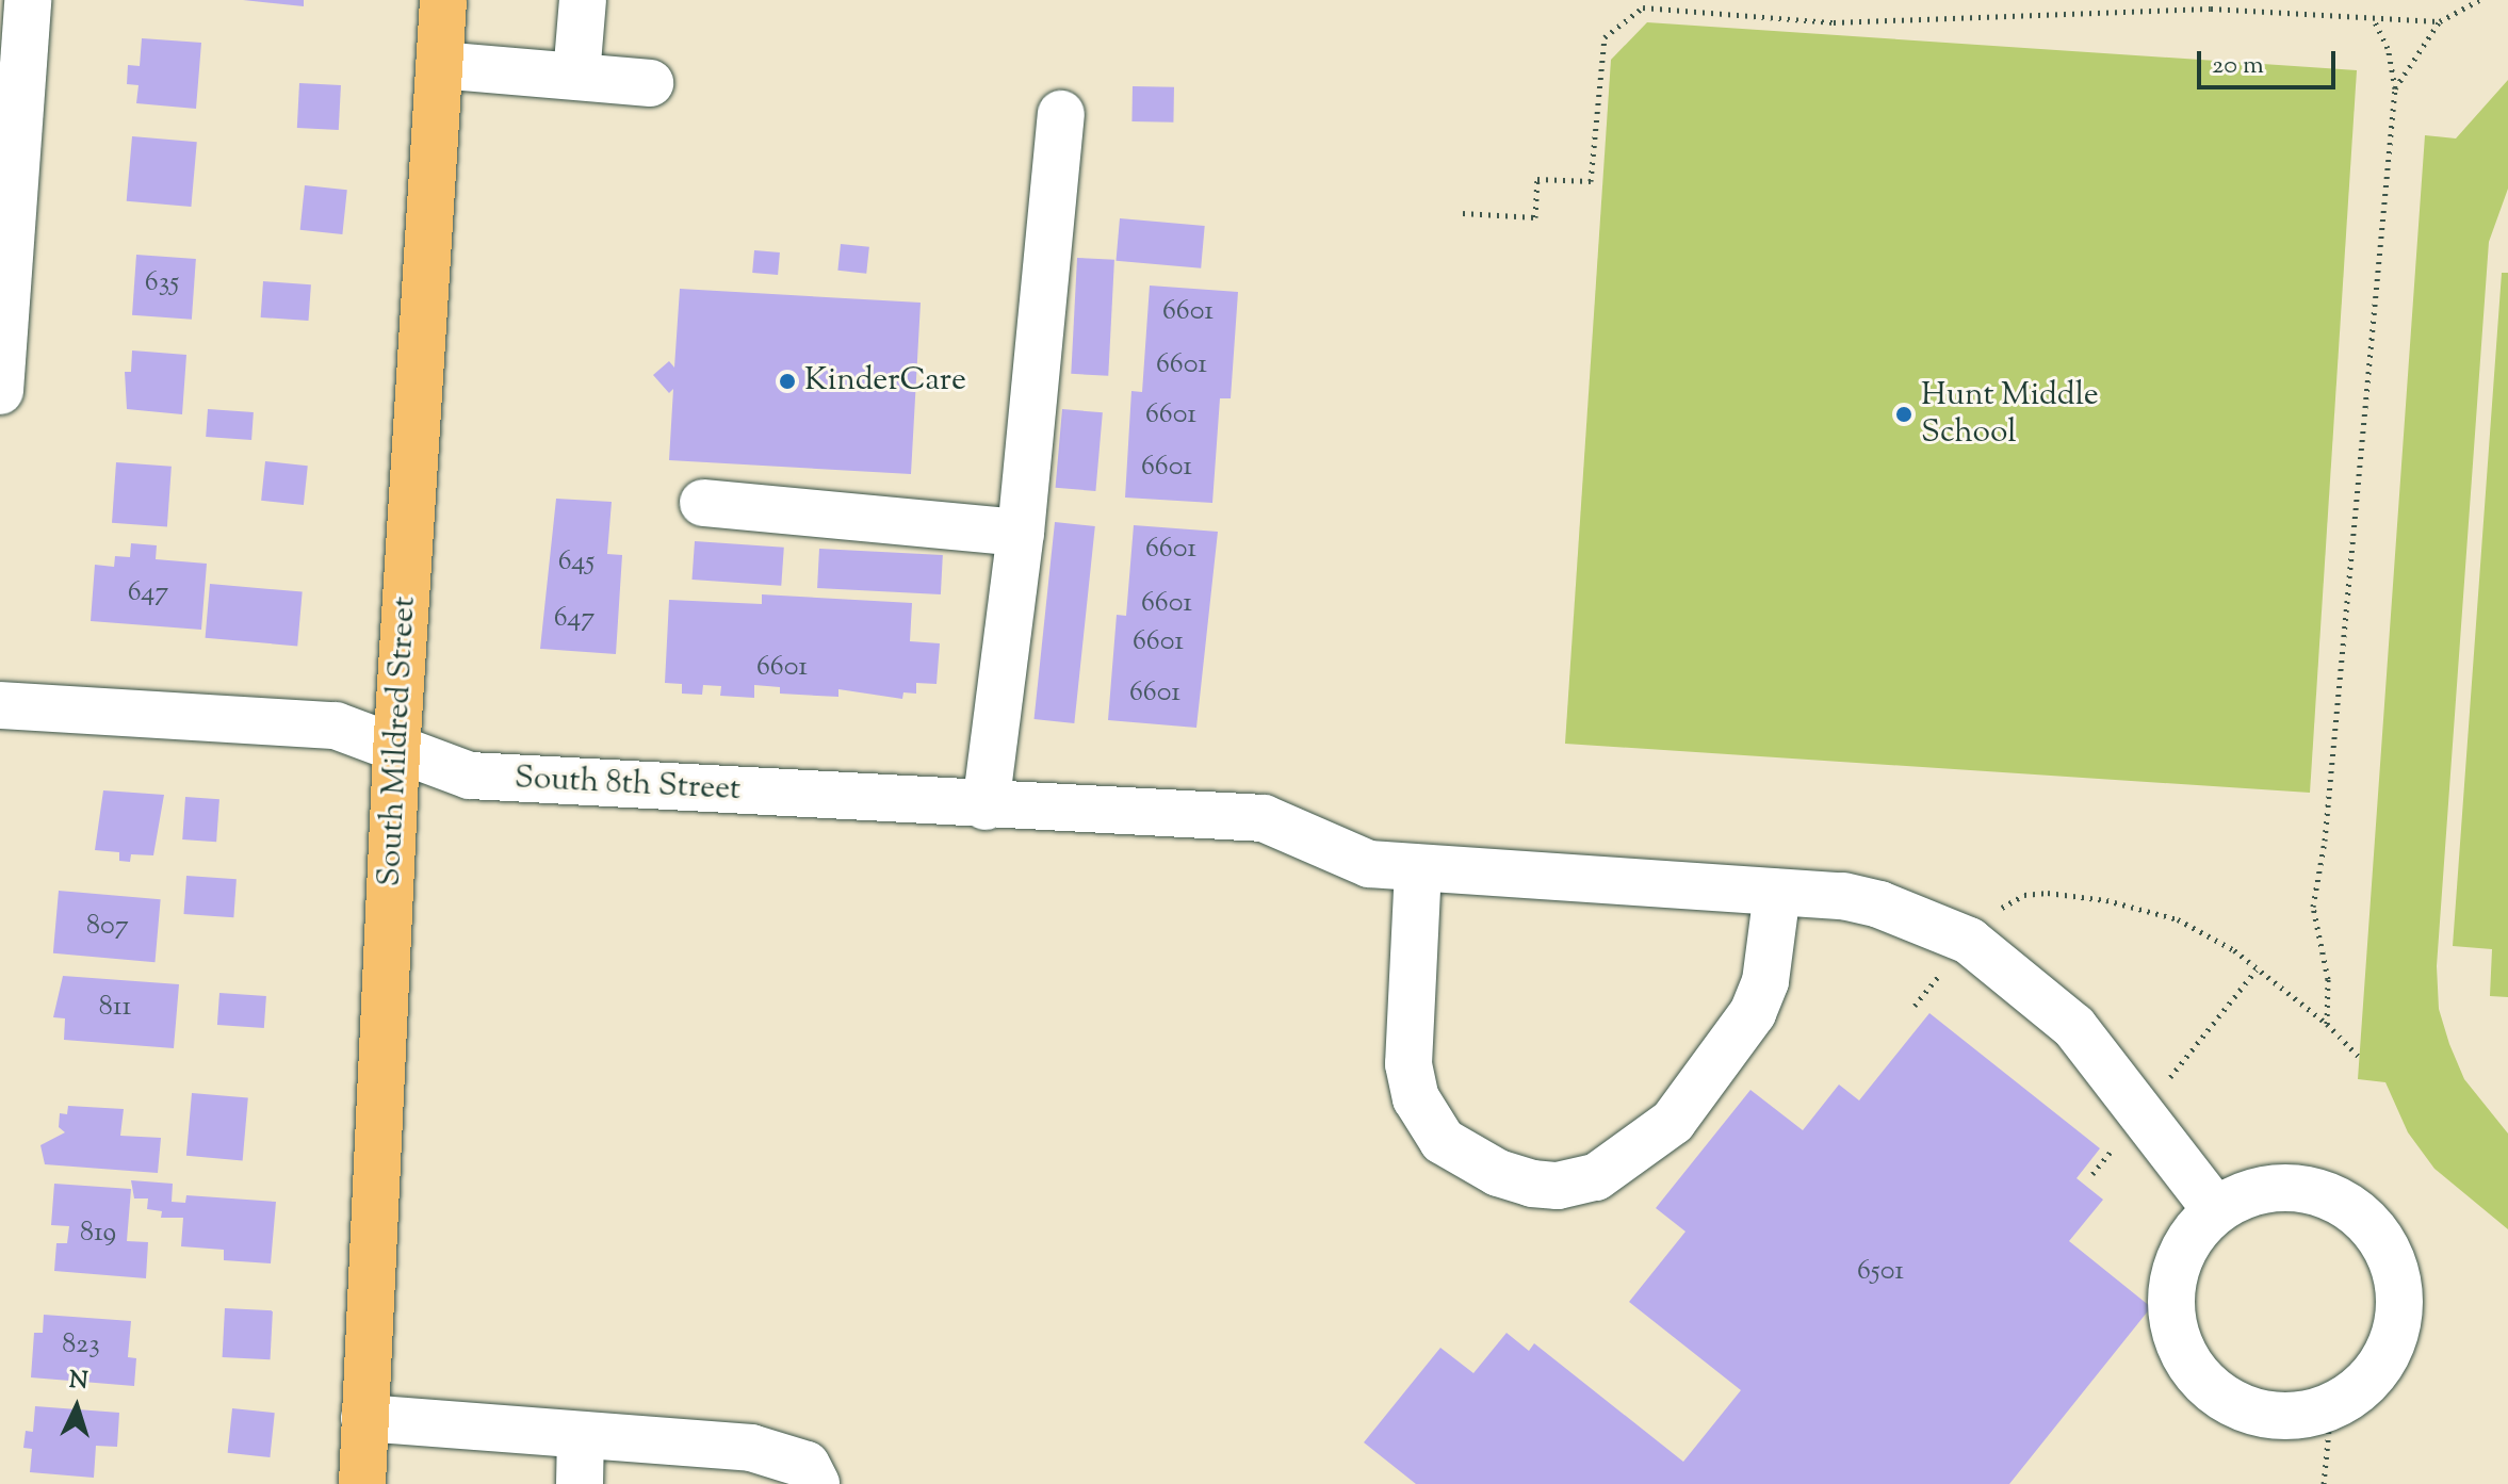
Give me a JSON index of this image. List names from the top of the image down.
{
  "streets": {
    "main road": ["South Mildred Street"],
    "street": ["South 8th Street"]
  },
  "crossings": [
    ["South Mildred Street", "South 8th Street"]
  ],
  "places": ["KinderCare", "Hunt Middle School"],
  "house_numbers": [
    "635",
    "6601",
    "6601",
    "6601",
    "6601",
    "6601",
    "645",
    "647",
    "6601",
    "647",
    "6601",
    "6601",
    "6601",
    "807",
    "811",
    "819",
    "6501",
    "823"
  ],
  "scale_bar": "20 m",
  "north": "top"
}
